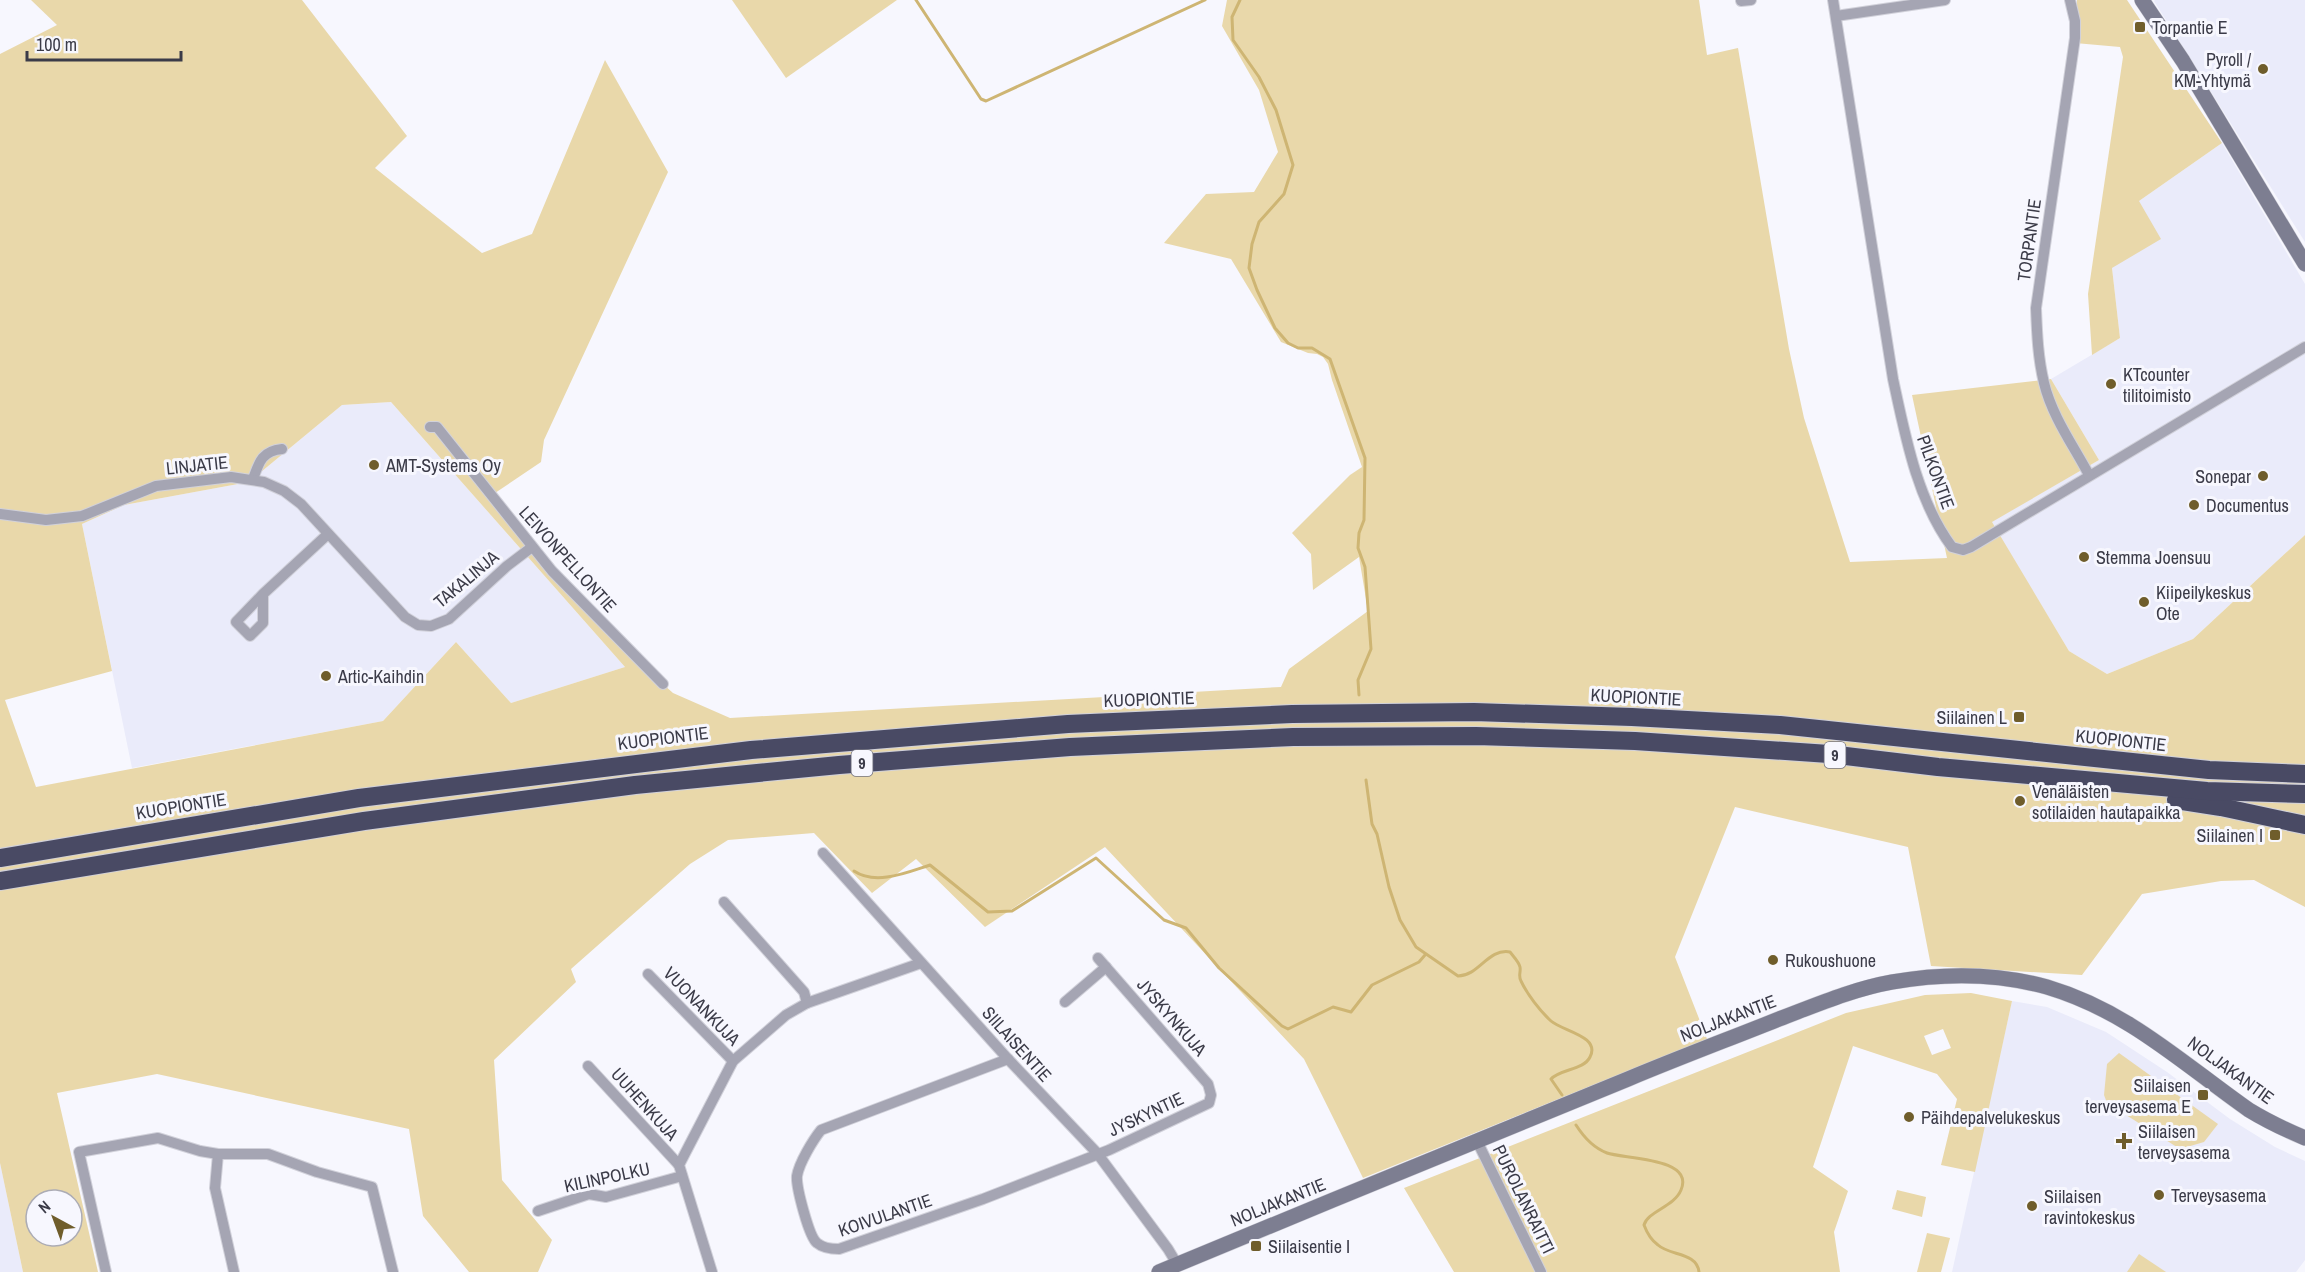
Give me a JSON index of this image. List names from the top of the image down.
{
  "streets": {
    "highway": ["KUOPIONTIE", "9"],
    "main road": ["NOLJAKANTIE"],
    "street": [
      "TORPANTIE",
      "LINJATIE",
      "PILKONTIE",
      "LEIVONPELLONTIE",
      "TAKALINJA",
      "VUONANKUJA",
      "JYSKYNKUJA",
      "SIILAISENTIE",
      "UUHENKUJA",
      "JYSKYNTIE",
      "KILINPOLKU",
      "PUROLANRAITTI",
      "KOIVULANTIE"
    ]
  },
  "crossings": [
    ["TORPANTIE", "PILKONTIE"],
    ["LINJATIE", "TAKALINJA"],
    ["LEIVONPELLONTIE", "TAKALINJA"],
    ["JYSKYNKUJA", "JYSKYNTIE"],
    ["NOLJAKANTIE", "SIILAISENTIE"],
    ["NOLJAKANTIE", "PUROLANRAITTI"],
    ["SIILAISENTIE", "JYSKYNTIE"],
    ["SIILAISENTIE", "KOIVULANTIE"],
    ["JYSKYNTIE", "KOIVULANTIE"]
  ],
  "places": {
    "transit": [
      "Torpantie E",
      "Siilainen L",
      "Siilainen I",
      "Siilaisen terveysasema E",
      "Siilaisentie I"
    ],
    "other": [
      "Pyroll / KM-Yhtymä",
      "KTcounter tilitoimisto",
      "AMT-Systems Oy",
      "Sonepar",
      "Documentus",
      "Stemma Joensuu",
      "Kiipeilykeskus Ote",
      "Artic-Kaihdin",
      "Venäläisten sotilaiden hautapaikka",
      "Rukoushuone",
      "Päihdepalvelukeskus",
      "Terveysasema",
      "Siilaisen ravintokeskus"
    ],
    "health": ["Siilaisen terveysasema"]
  },
  "scale_bar": "100 m",
  "north": "top left"
}
